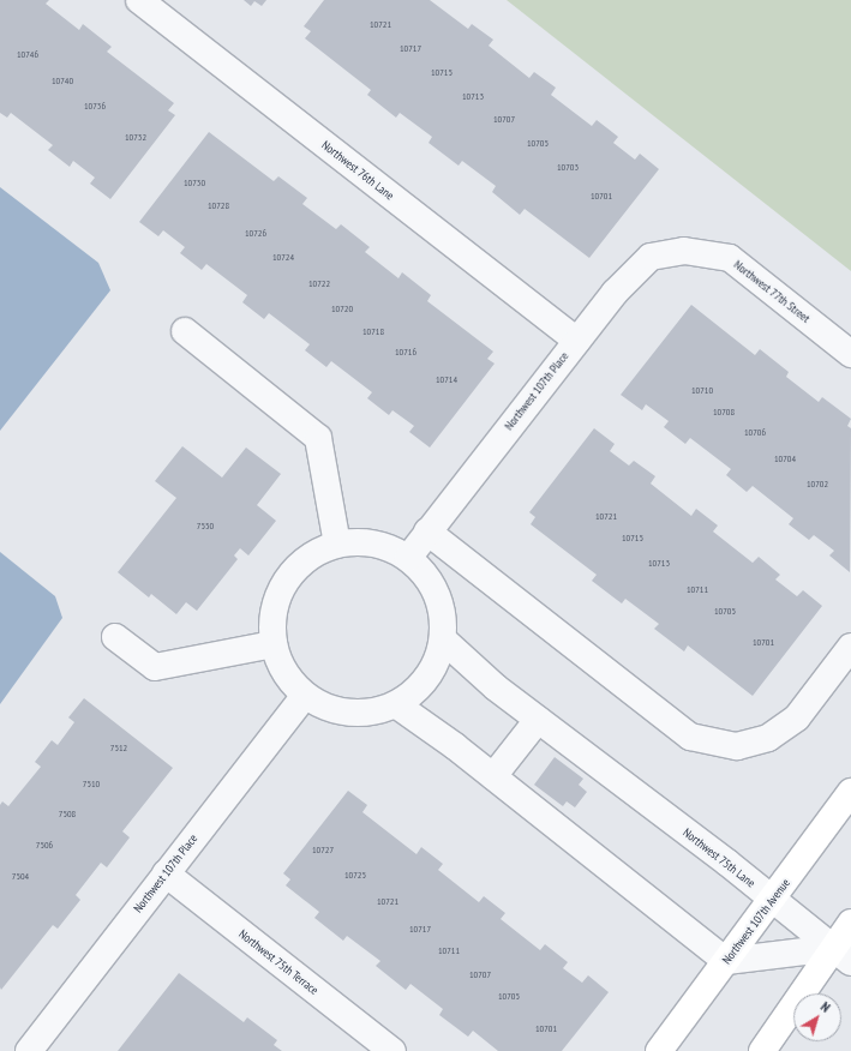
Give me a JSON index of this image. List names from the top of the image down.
{
  "streets": {
    "main road": ["Northwest 107th Avenue"],
    "street": [
      "Northwest 76th Lane",
      "Northwest 77th Street",
      "Northwest 107th Place",
      "Northwest 75th Lane",
      "Northwest 75th Terrace"
    ]
  },
  "crossings": [
    ["Northwest 76th Lane", "Northwest 107th Place"],
    ["Northwest 77th Street", "Northwest 107th Place"],
    ["Northwest 107th Place", "Northwest 75th Lane"],
    ["Northwest 107th Place", "Northwest 75th Terrace"],
    ["Northwest 75th Lane", "Northwest 107th Avenue"]
  ],
  "house_numbers": [
    "10721",
    "10717",
    "10746",
    "10715",
    "10740",
    "10713",
    "10736",
    "10707",
    "10732",
    "10705",
    "10703",
    "10730",
    "10701",
    "10728",
    "10726",
    "10724",
    "10722",
    "10720",
    "10718",
    "10716",
    "10714",
    "10710",
    "10708",
    "10706",
    "10704",
    "10702",
    "10721",
    "7550",
    "10715",
    "10713",
    "10711",
    "10705",
    "10701",
    "7512",
    "7510",
    "7508",
    "7506",
    "10727",
    "10725",
    "7504",
    "10721",
    "10717",
    "10711",
    "10707",
    "10705",
    "10701"
  ],
  "north": "top right"
}
